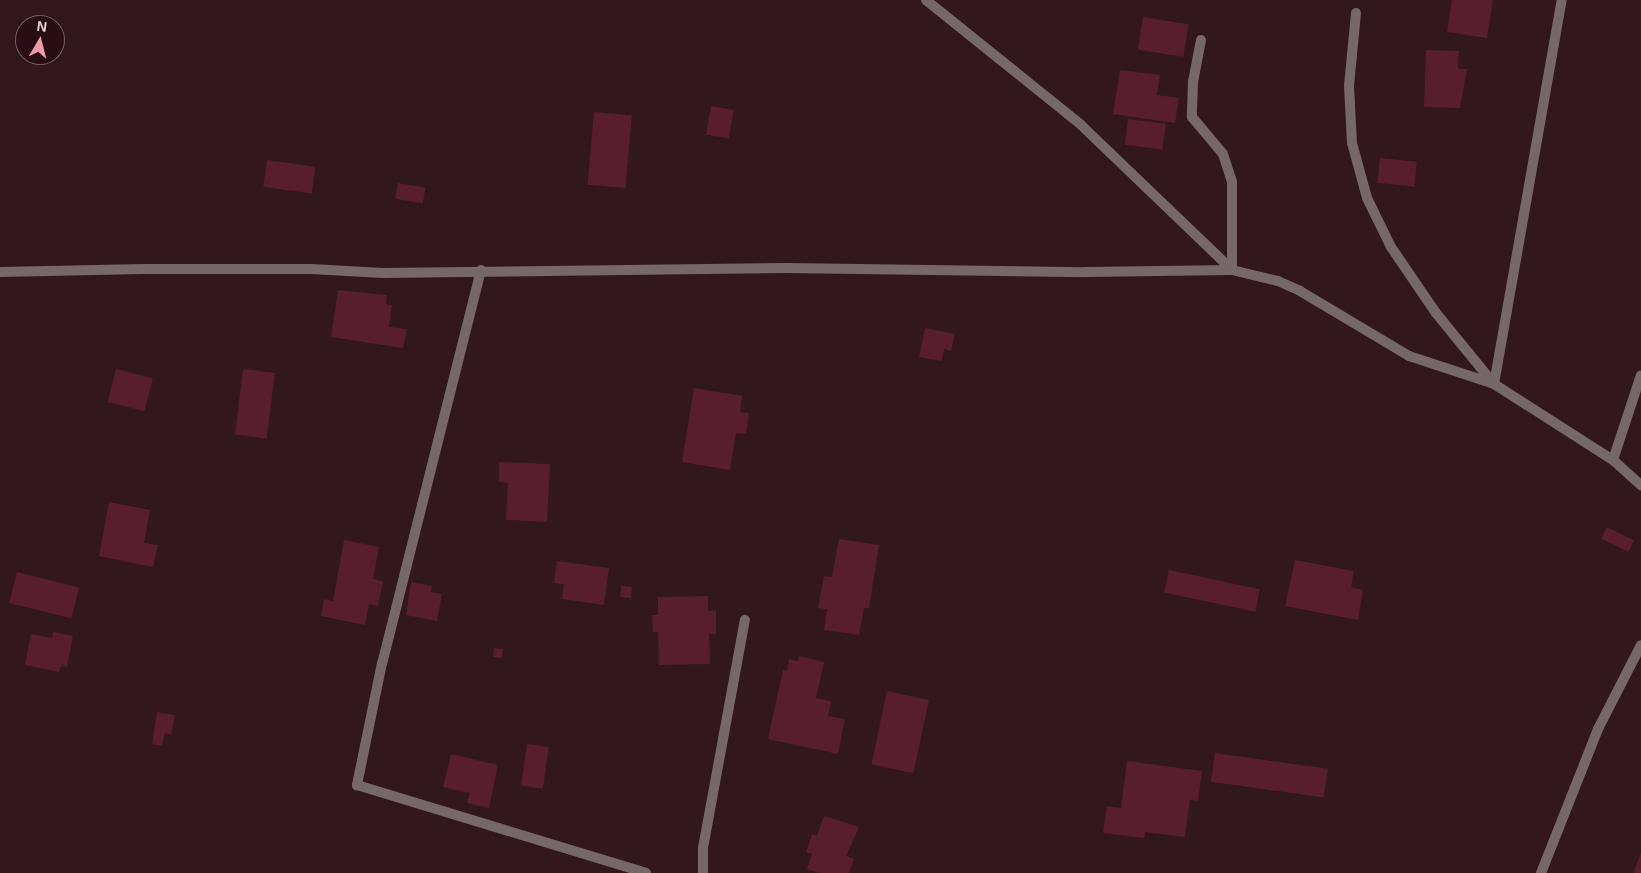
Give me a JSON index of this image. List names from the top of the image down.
{
  "north": "top"
}
